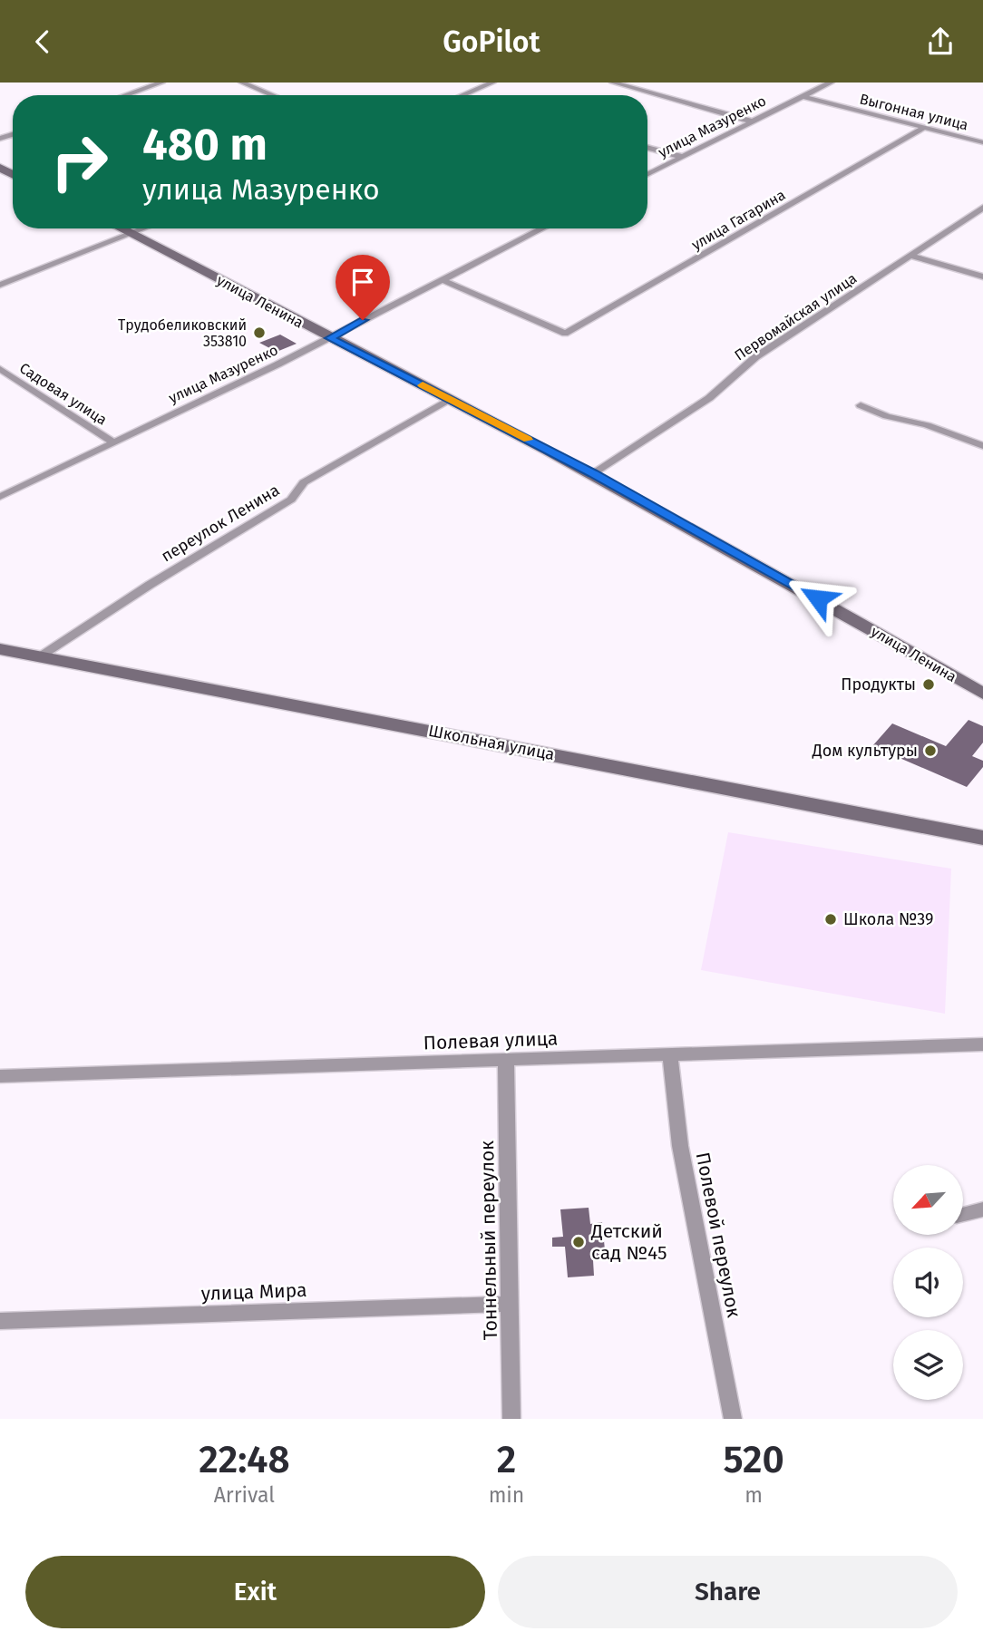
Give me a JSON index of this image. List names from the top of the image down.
{
  "streets": {
    "street": [
      "Выгонная улица",
      "улица Мазуренко",
      "улица Гагарина",
      "улица Ленина",
      "Первомайская улица",
      "Садовая улица",
      "переулок Ленина",
      "Школьная улица",
      "Полевая улица",
      "Полевой переулок",
      "Тоннельный переулок",
      "улица Мира"
    ]
  },
  "crossings": [
    ["Выгонная улица", "улица Мазуренко"],
    ["Выгонная улица", "улица Гагарина"],
    ["улица Мазуренко", "улица Гагарина"],
    ["улица Мазуренко", "улица Ленина"],
    ["улица Мазуренко", "Садовая улица"],
    ["улица Ленина", "Первомайская улица"],
    ["улица Ленина", "переулок Ленина"],
    ["переулок Ленина", "Школьная улица"],
    ["Полевая улица", "Полевой переулок"],
    ["Полевая улица", "Тоннельный переулок"],
    ["Тоннельный переулок", "улица Мира"]
  ],
  "places": [
    "Трудобеликовский 353810",
    "Продукты",
    "Дом культуры",
    "Школа №39",
    "Детский сад №45"
  ],
  "north": "bottom left",
  "page": {
    "header": "GoPilot",
    "turn": ["480 m", "улица Мазуренко"],
    "eta": [
      "22:48",
      "Arrival",
      "2",
      "min",
      "520",
      "m"
    ],
    "buttons": ["Exit", "Share"]
  }
}
